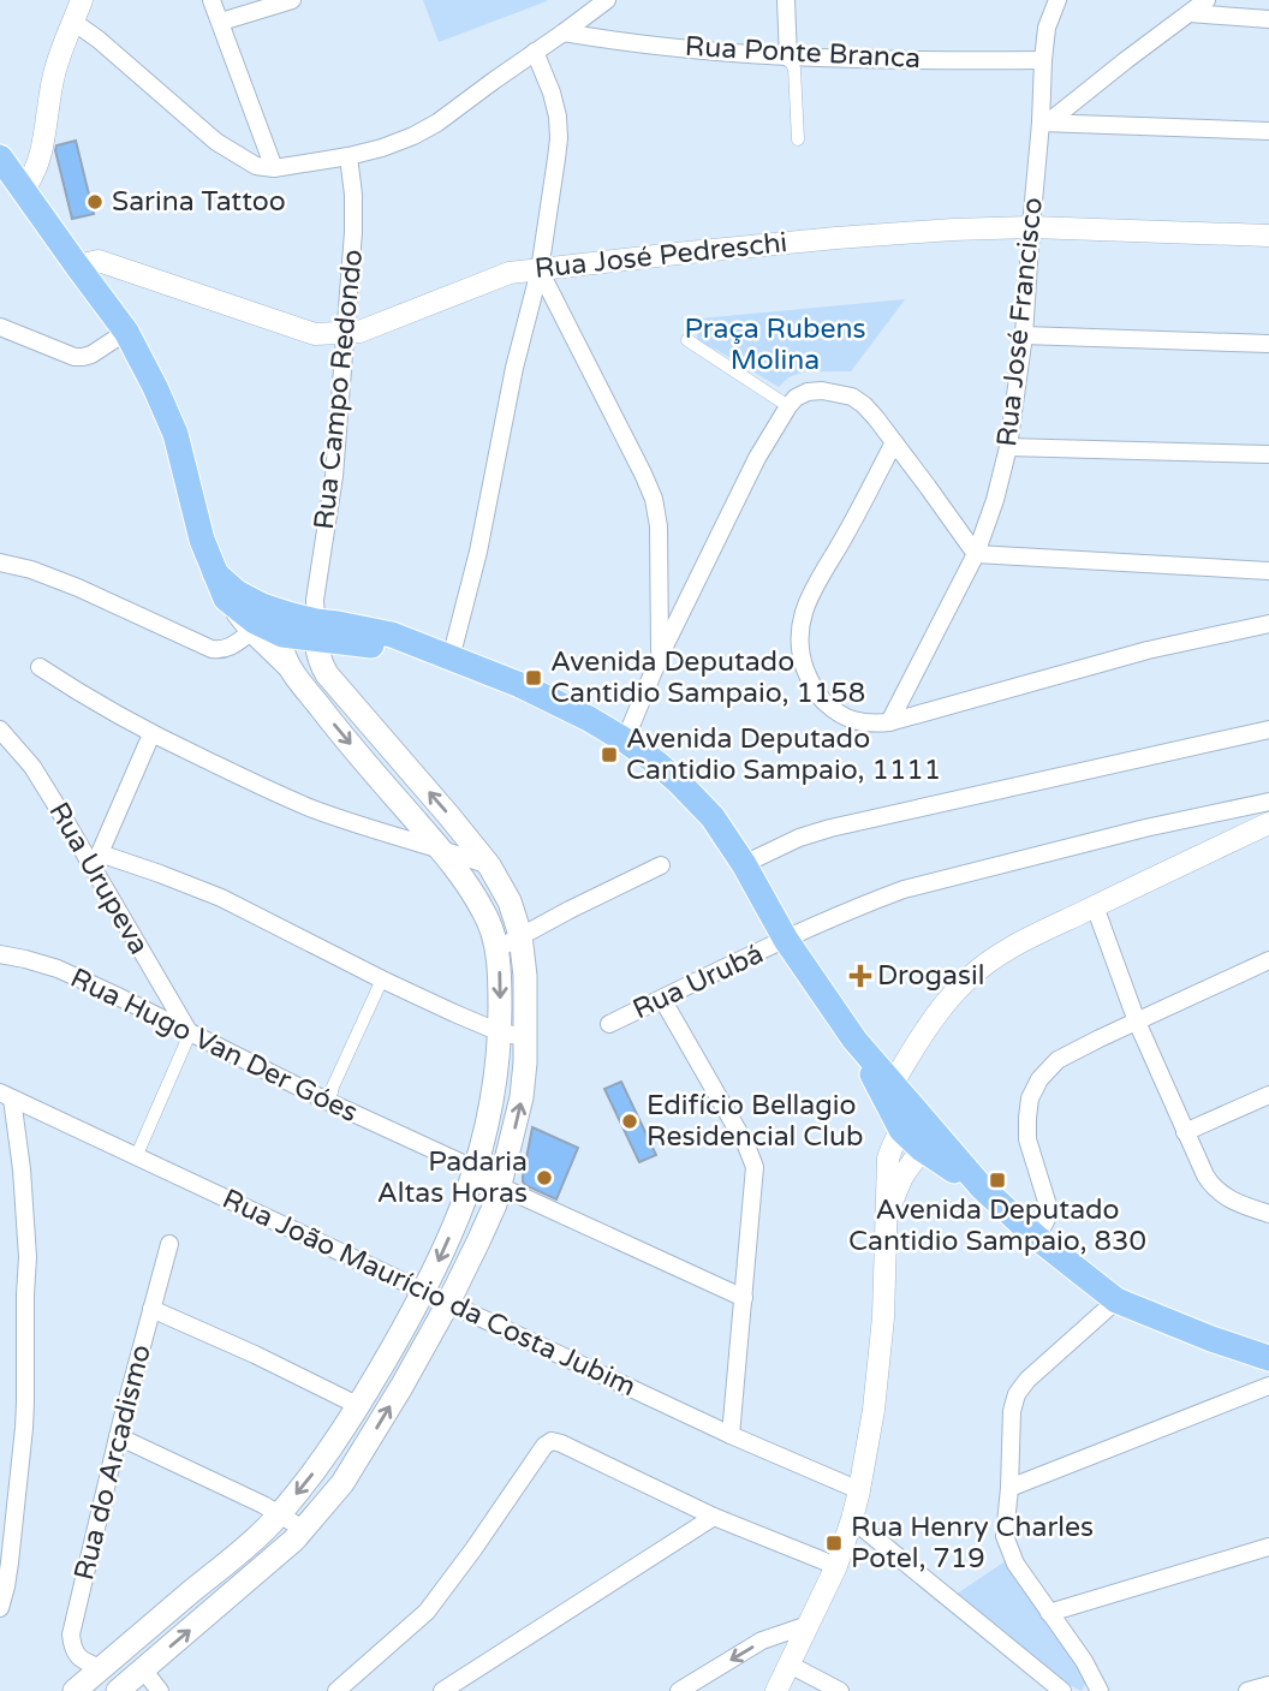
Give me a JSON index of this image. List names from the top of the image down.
{
  "streets": {
    "street": [
      "Rua Ponte Branca",
      "Rua José Pedreschi",
      "Rua José Francisco",
      "Rua Campo Redondo",
      "Rua Urupeva",
      "Rua Urubá",
      "Rua Hugo Van Der Góes",
      "Rua João Maurício da Costa Jubim",
      "Rua do Arcadismo"
    ]
  },
  "crossings": [
    ["Rua Ponte Branca", "Rua José Francisco"],
    ["Rua José Pedreschi", "Rua José Francisco"],
    ["Rua José Pedreschi", "Rua Campo Redondo"],
    ["Rua Urupeva", "Rua Hugo Van Der Góes"]
  ],
  "parks": ["Praça Rubens Molina"],
  "places": {
    "other": ["Sarina Tattoo", "Edifício Bellagio Residencial Club", "Padaria Altas Horas"],
    "transit": [
      "Avenida Deputado Cantidio Sampaio, 1158",
      "Avenida Deputado Cantidio Sampaio, 1111",
      "Avenida Deputado Cantidio Sampaio, 830",
      "Rua Henry Charles Potel, 719"
    ],
    "health": ["Drogasil"]
  }
}
